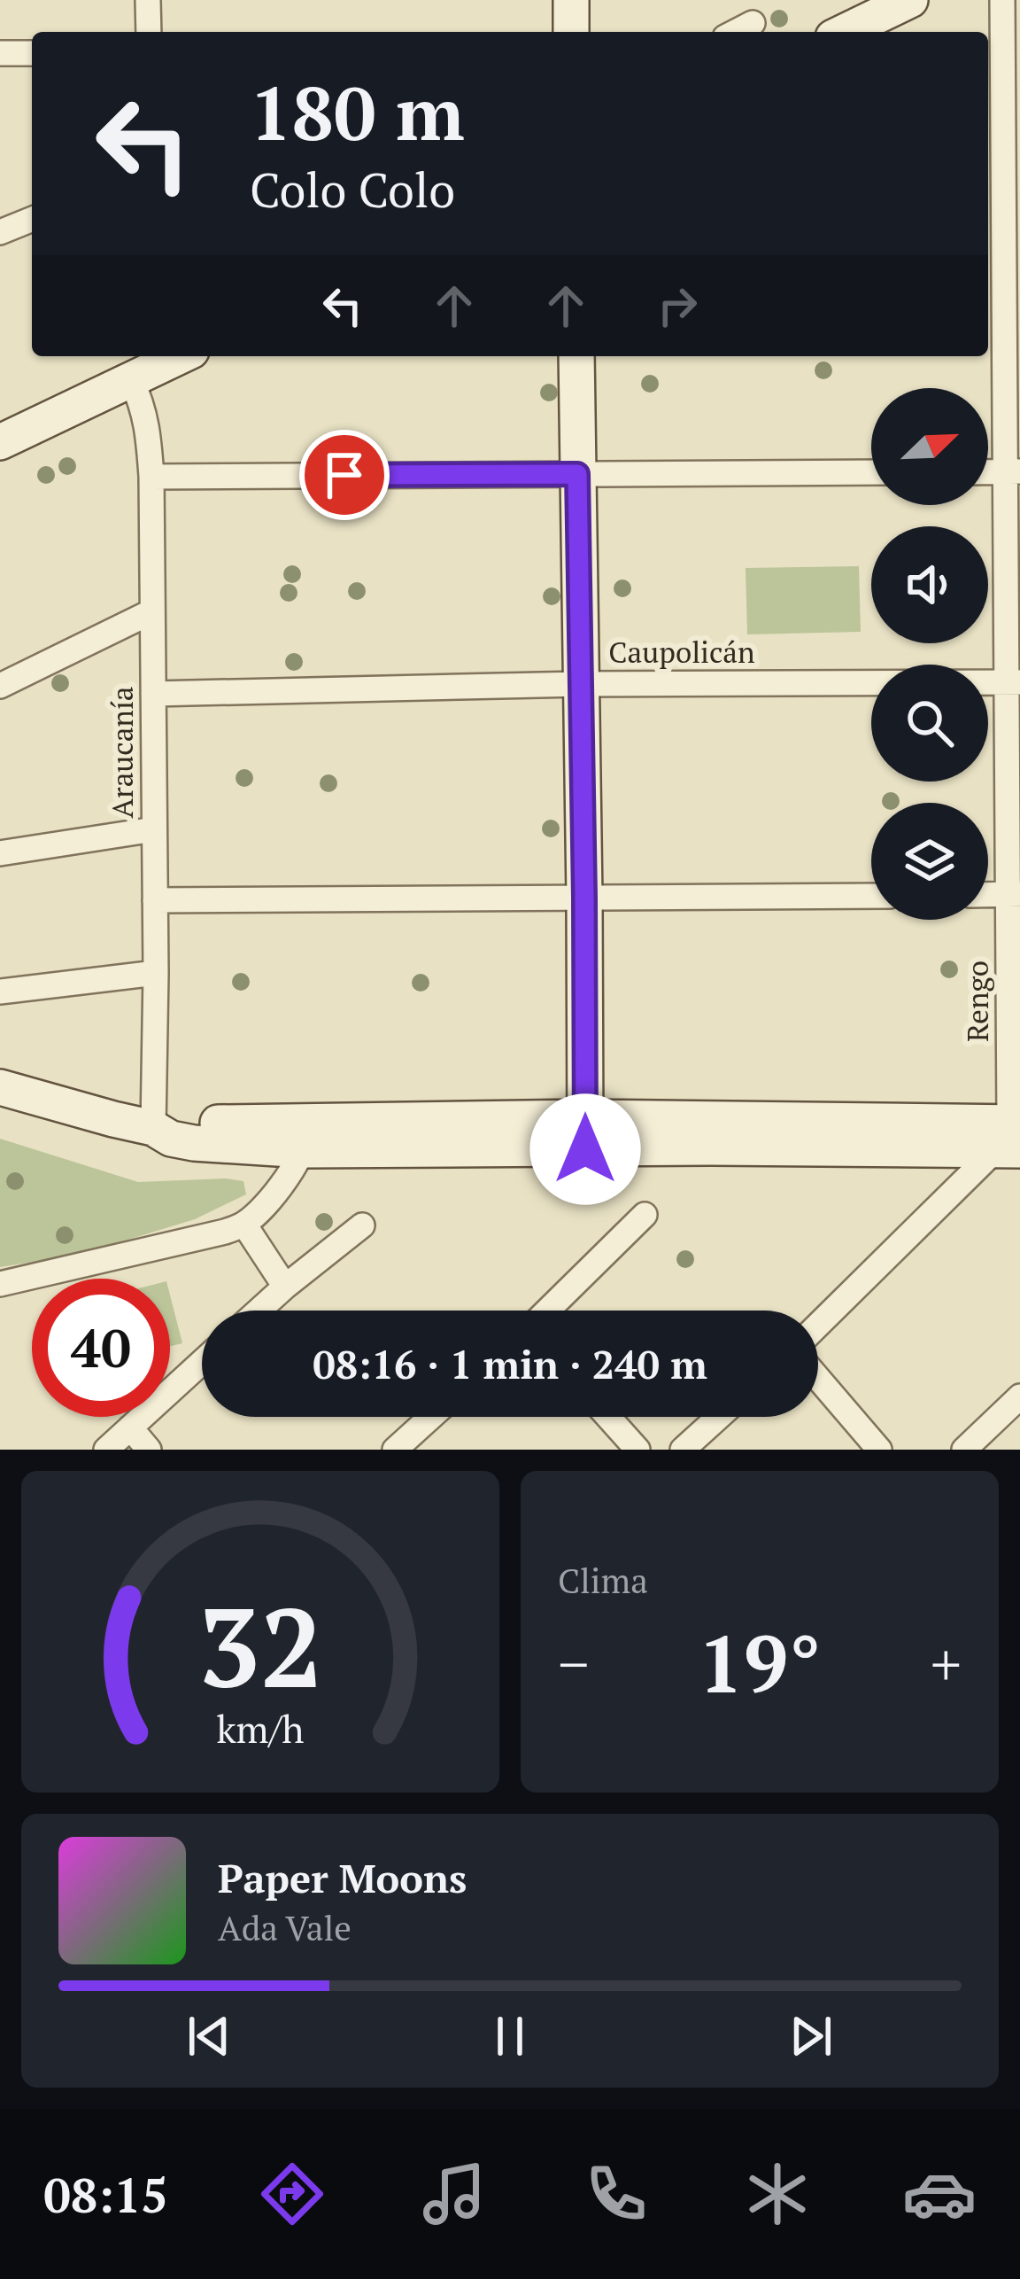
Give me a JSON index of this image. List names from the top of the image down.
{
  "streets": {
    "street": ["Caupolicán", "Araucanía", "Rengo"]
  },
  "crossings": [
    ["Caupolicán", "Araucanía"],
    ["Caupolicán", "Rengo"]
  ],
  "north": "top right",
  "page": {
    "turn": ["180 m", "Colo Colo"],
    "limit": "40",
    "trip": "08:16 · 1 min · 240 m",
    "tile": "Clima",
    "heat": ["−", "19°", "+"],
    "song": ["Paper Moons", "Ada Vale"],
    "tabs": "08:15",
    "gauge": ["32", "km/h"]
  }
}
